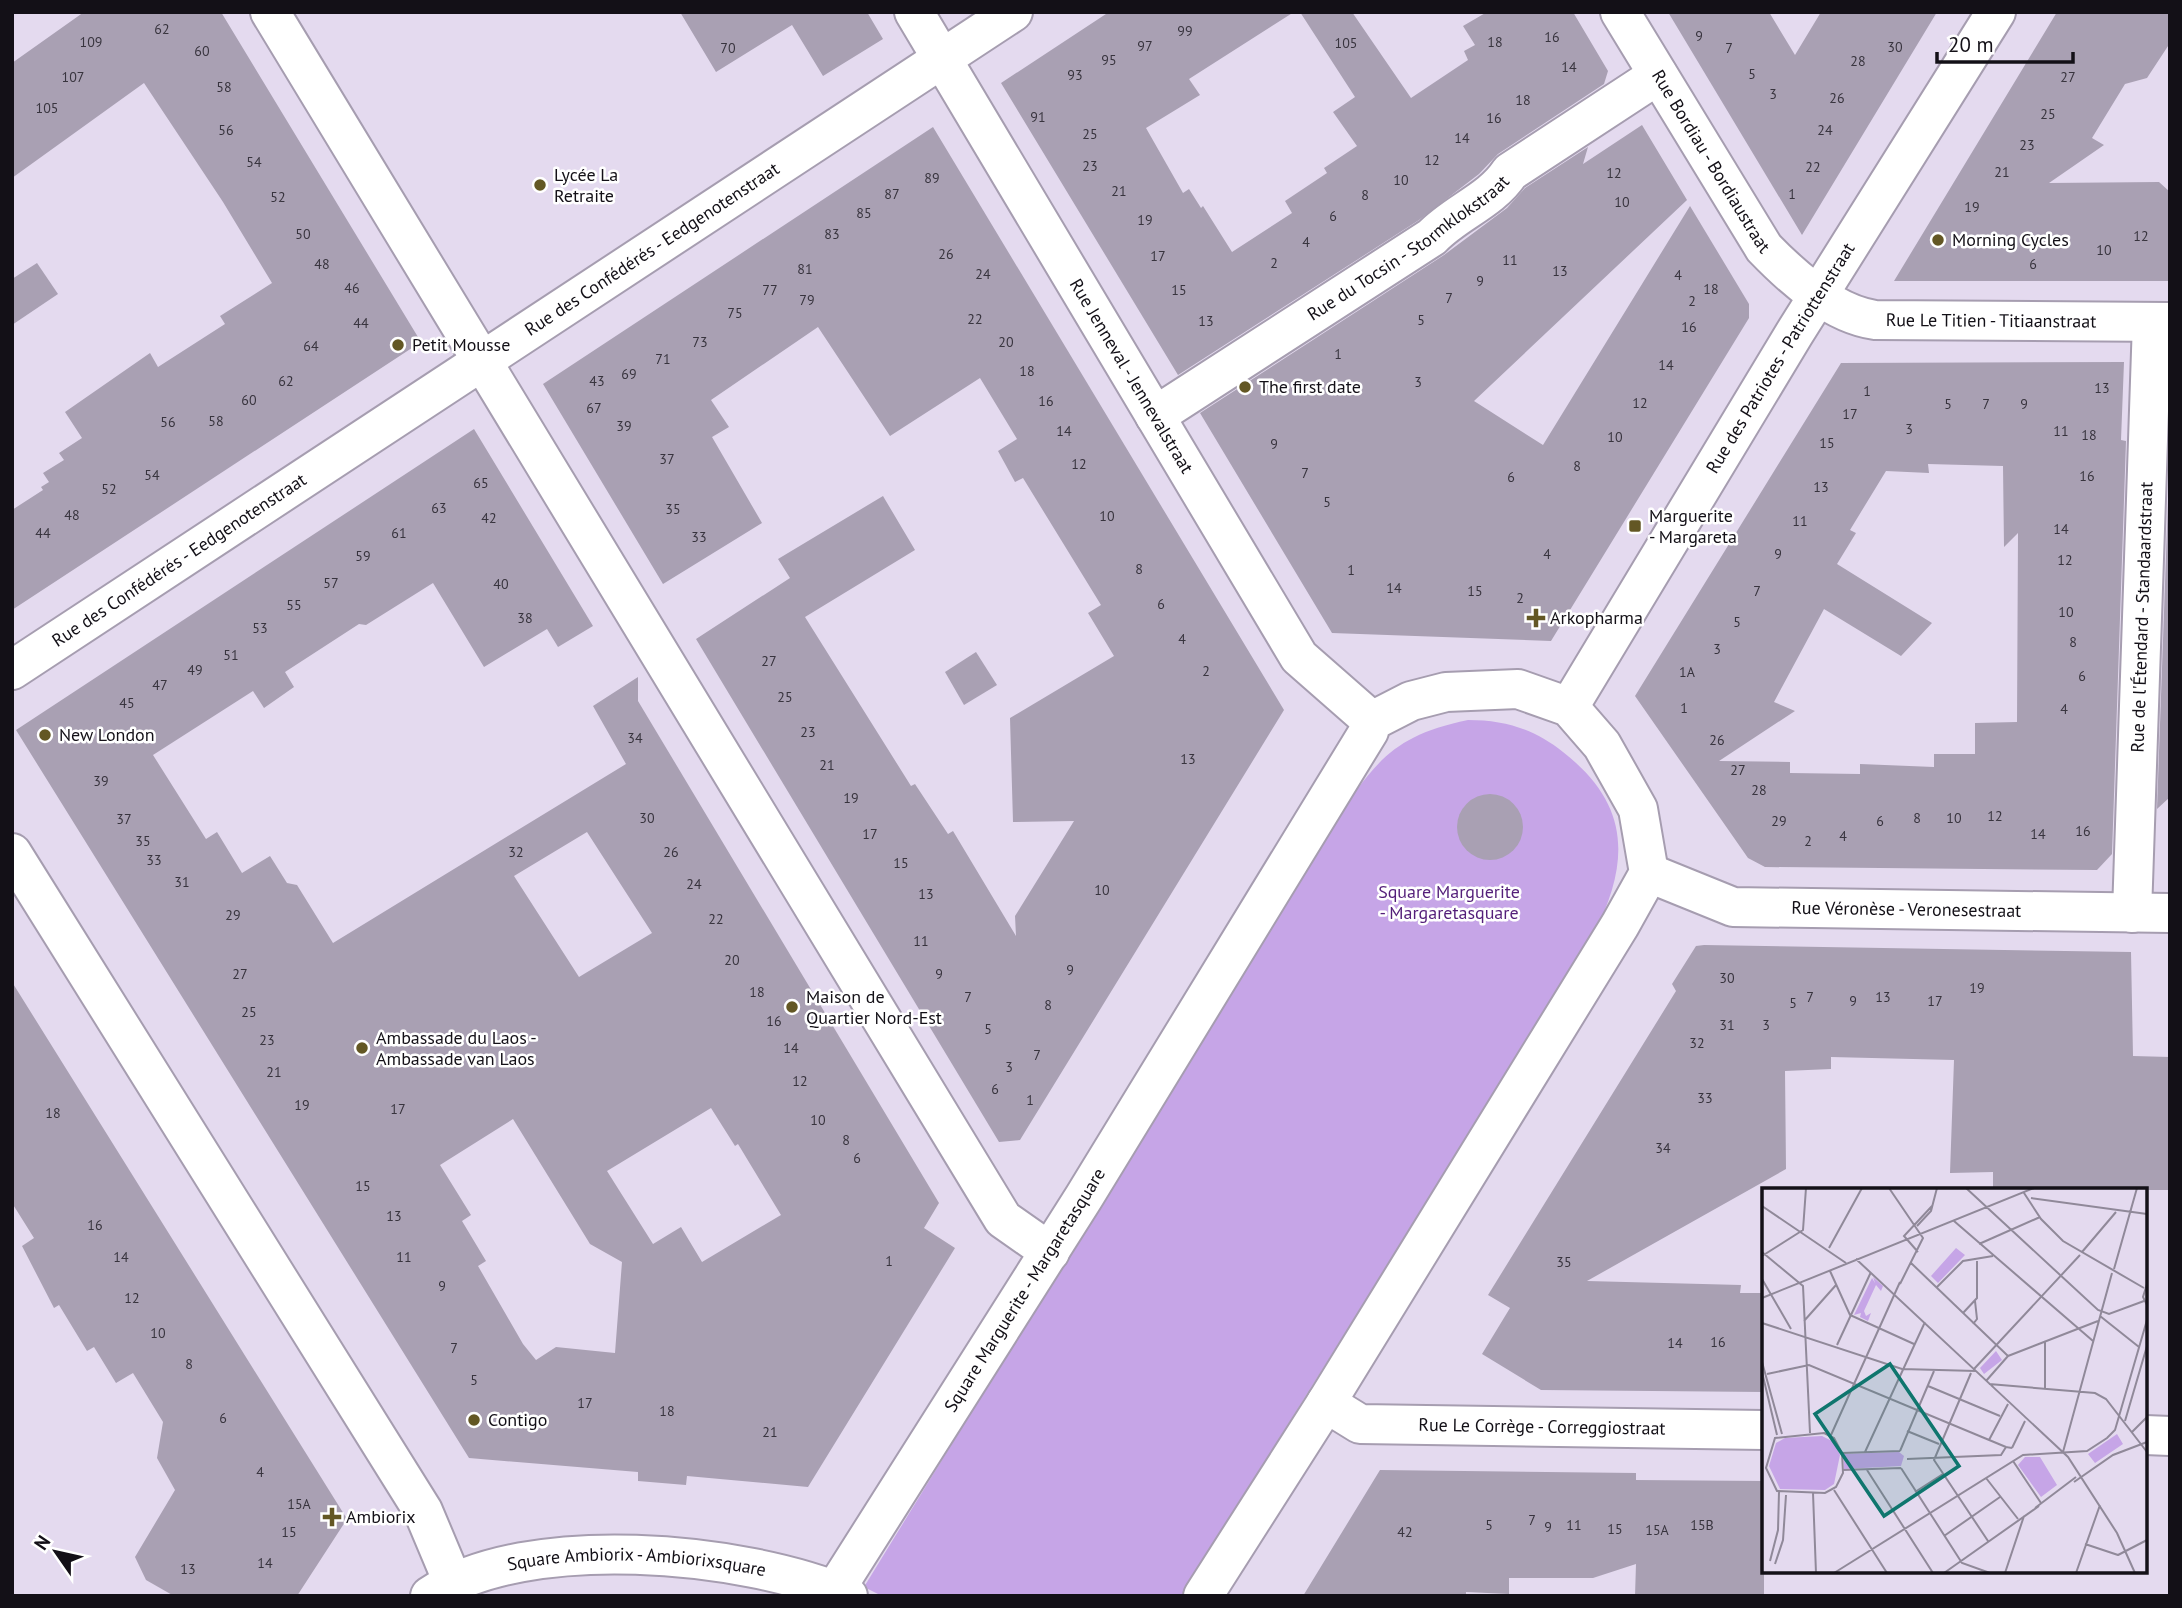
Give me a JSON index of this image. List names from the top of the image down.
{
  "streets": {
    "street": [
      "Rue Bordiau - Bordiaustraat",
      "Rue du Tocsin - Stormklokstraat",
      "Rue des Confédérés - Eedgenotenstraat",
      "Rue Le Titien - Titiaanstraat",
      "Rue des Patriotes - Patriottenstraat",
      "Rue Jenneval - Jennevalstraat",
      "Rue de l'Étendard - Standaardstraat",
      "Rue Véronèse - Veronesestraat",
      "Square Marguerite - Margaretasquare",
      "Rue Le Corrège - Correggiostraat",
      "Square Ambiorix - Ambiorixsquare"
    ]
  },
  "crossings": [
    ["Rue Bordiau - Bordiaustraat", "Rue du Tocsin - Stormklokstraat"],
    ["Rue Bordiau - Bordiaustraat", "Rue Le Titien - Titiaanstraat"],
    ["Rue Bordiau - Bordiaustraat", "Rue des Patriotes - Patriottenstraat"],
    ["Rue du Tocsin - Stormklokstraat", "Rue Jenneval - Jennevalstraat"],
    ["Rue des Confédérés - Eedgenotenstraat", "Rue Jenneval - Jennevalstraat"],
    ["Rue Le Titien - Titiaanstraat", "Rue des Patriotes - Patriottenstraat"],
    ["Rue Le Titien - Titiaanstraat", "Rue de l'Étendard - Standaardstraat"],
    ["Rue Jenneval - Jennevalstraat", "Square Marguerite - Margaretasquare"],
    ["Rue de l'Étendard - Standaardstraat", "Rue Véronèse - Veronesestraat"],
    ["Square Marguerite - Margaretasquare", "Square Ambiorix - Ambiorixsquare"]
  ],
  "parks": ["Square Marguerite - Margaretasquare"],
  "places": {
    "other": [
      "Lycée La Retraite",
      "Morning Cycles",
      "Petit Mousse",
      "The first date",
      "New London",
      "Maison de Quartier Nord-Est",
      "Ambassade du Laos - Ambassade van Laos",
      "Contigo"
    ],
    "transit": ["Marguerite - Margareta"],
    "health": ["Arkopharma", "Ambiorix"]
  },
  "house_numbers": [
    "62",
    "99",
    "9",
    "16",
    "109",
    "18",
    "105",
    "97",
    "30",
    "70",
    "7",
    "60",
    "95",
    "28",
    "14",
    "5",
    "93",
    "107",
    "27",
    "58",
    "3",
    "26",
    "18",
    "105",
    "25",
    "91",
    "16",
    "56",
    "24",
    "25",
    "14",
    "23",
    "12",
    "54",
    "23",
    "22",
    "21",
    "12",
    "89",
    "10",
    "21",
    "87",
    "1",
    "8",
    "52",
    "10",
    "19",
    "85",
    "6",
    "19",
    "50",
    "83",
    "12",
    "4",
    "10",
    "26",
    "17",
    "11",
    "2",
    "48",
    "6",
    "81",
    "13",
    "24",
    "4",
    "9",
    "46",
    "18",
    "77",
    "15",
    "7",
    "79",
    "2",
    "75",
    "22",
    "5",
    "13",
    "44",
    "16",
    "73",
    "20",
    "64",
    "1",
    "71",
    "14",
    "18",
    "69",
    "62",
    "43",
    "3",
    "13",
    "1",
    "60",
    "16",
    "12",
    "5",
    "7",
    "9",
    "67",
    "17",
    "58",
    "56",
    "39",
    "3",
    "14",
    "11",
    "18",
    "10",
    "15",
    "9",
    "37",
    "12",
    "8",
    "7",
    "54",
    "16",
    "6",
    "65",
    "13",
    "52",
    "5",
    "63",
    "35",
    "48",
    "10",
    "42",
    "11",
    "14",
    "44",
    "61",
    "33",
    "4",
    "9",
    "59",
    "12",
    "8",
    "1",
    "57",
    "40",
    "14",
    "15",
    "7",
    "2",
    "6",
    "55",
    "10",
    "38",
    "5",
    "53",
    "4",
    "8",
    "3",
    "51",
    "27",
    "49",
    "2",
    "1A",
    "6",
    "47",
    "25",
    "45",
    "1",
    "4",
    "23",
    "34",
    "26",
    "13",
    "21",
    "27",
    "39",
    "28",
    "19",
    "12",
    "30",
    "8",
    "10",
    "37",
    "29",
    "6",
    "16",
    "17",
    "14",
    "4",
    "35",
    "2",
    "32",
    "26",
    "33",
    "15",
    "31",
    "24",
    "10",
    "13",
    "29",
    "22",
    "11",
    "20",
    "9",
    "27",
    "9",
    "30",
    "19",
    "18",
    "7",
    "7",
    "13",
    "9",
    "17",
    "5",
    "8",
    "25",
    "16",
    "31",
    "3",
    "5",
    "23",
    "32",
    "14",
    "7",
    "3",
    "21",
    "12",
    "6",
    "33",
    "1",
    "19",
    "17",
    "18",
    "10",
    "8",
    "34",
    "6",
    "15",
    "13",
    "16",
    "14",
    "11",
    "1",
    "35",
    "9",
    "12",
    "10",
    "16",
    "14",
    "7",
    "8",
    "5",
    "17",
    "18",
    "6",
    "21",
    "4",
    "15A",
    "7",
    "5",
    "11",
    "15B",
    "9",
    "15",
    "15A",
    "15",
    "42",
    "14",
    "13"
  ],
  "scale_bar": "20 m",
  "north": "top left"
}
